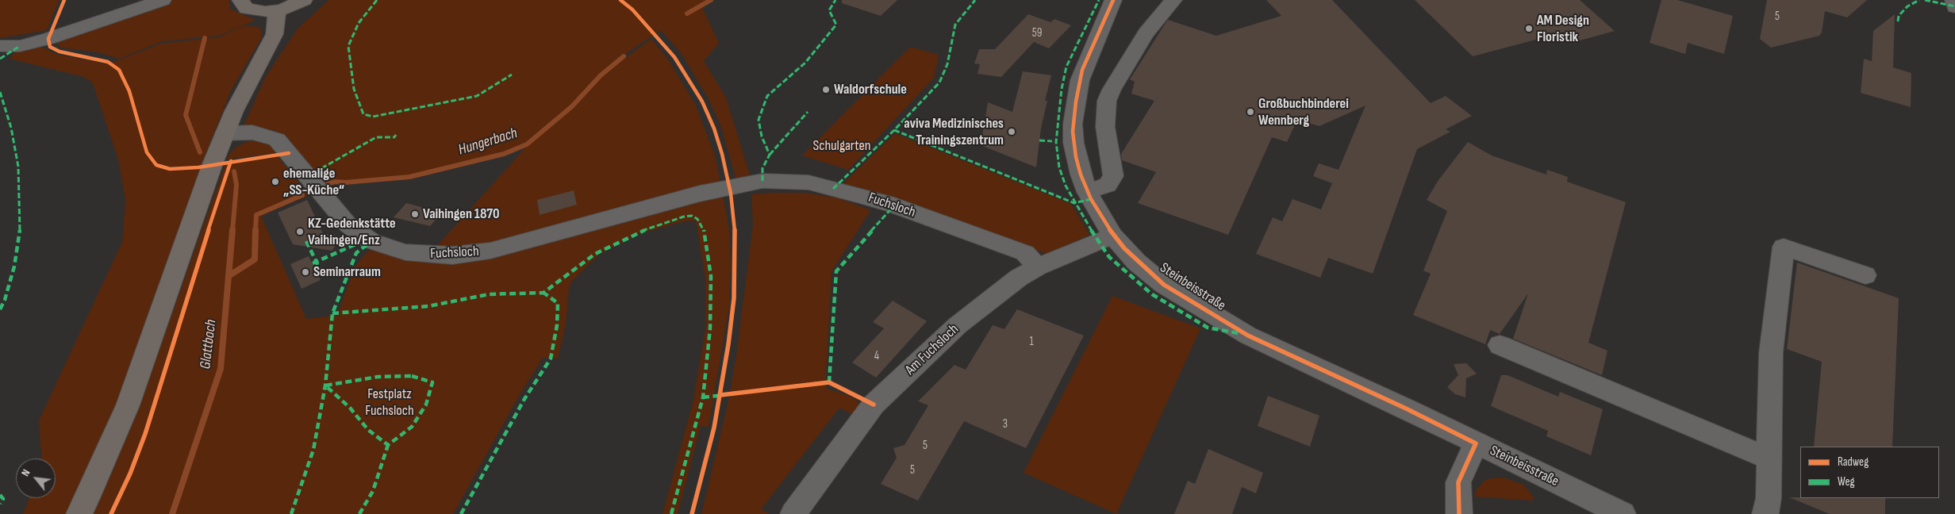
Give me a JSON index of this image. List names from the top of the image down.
{
  "streets": {
    "street": ["Fuchsloch", "Steinbeisstraße", "Am Fuchsloch"]
  },
  "crossings": [
    ["Fuchsloch", "Am Fuchsloch"],
    ["Steinbeisstraße", "Am Fuchsloch"]
  ],
  "water": ["Hungerbach", "Glattbach"],
  "parks": ["Schulgarten", "Festplatz Fuchsloch"],
  "places": [
    "AM Design Floristik",
    "Waldorfschule",
    "Großbuchbinderei Wennberg",
    "aviva Medizinisches Trainingszentrum",
    "ehemalige „SS-Küche“",
    "Vaihingen 1870",
    "KZ-Gedenkstätte Vaihingen/Enz",
    "Seminarraum"
  ],
  "house_numbers": [
    "5",
    "59",
    "1",
    "4",
    "3",
    "5",
    "5"
  ],
  "legend": ["Radweg", "Weg"],
  "north": "top left"
}
